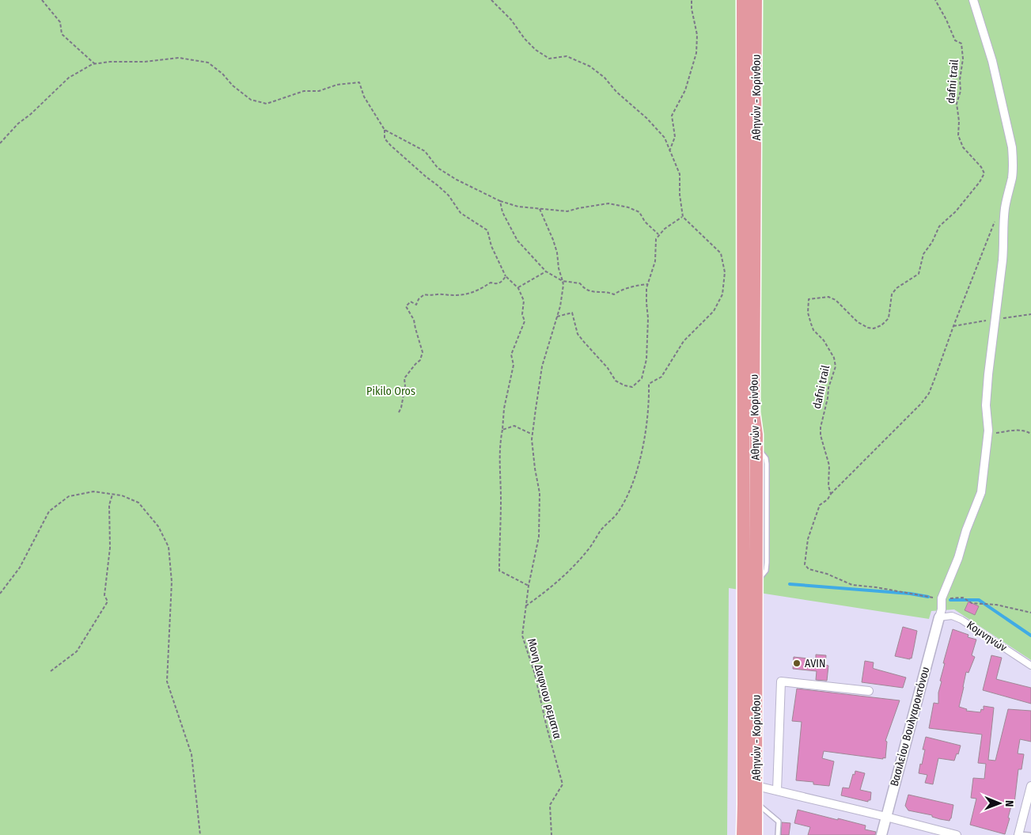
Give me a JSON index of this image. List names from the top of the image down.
{
  "streets": {
    "highway": ["Αθηνών - Κορίνθου"],
    "street": ["Κομνηνών", "Βασιλείου Βουλγαροκτόνου"],
    "path": ["dafni trail", "Μονη Δαφνιου ρεματια"]
  },
  "crossings": [
    ["Κομνηνών", "Βασιλείου Βουλγαροκτόνου"]
  ],
  "parks": ["Pikilo Oros"],
  "places": ["AVIN"],
  "north": "right"
}
